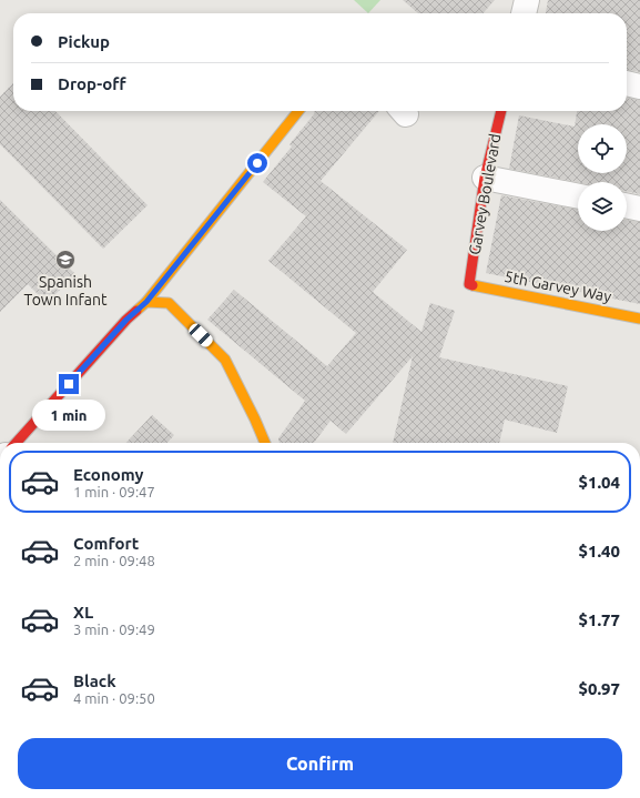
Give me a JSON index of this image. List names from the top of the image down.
{
  "streets": {
    "street": ["Garvey Boulevard", "5th Garvey Way"]
  },
  "crossings": [
    ["Garvey Boulevard", "5th Garvey Way"]
  ],
  "places": {
    "school or university": ["Spanish Town Infant"]
  },
  "page": {
    "banner": ["Pickup", "Drop-off"],
    "bubble": "1 min",
    "list": [
      {
        "name": "Economy",
        "note": "1 min · 09:47",
        "value": "$1.04"
      },
      {
        "name": "Comfort",
        "note": "2 min · 09:48",
        "value": "$1.40"
      },
      {
        "name": "XL",
        "note": "3 min · 09:49",
        "value": "$1.77"
      },
      {
        "name": "Black",
        "note": "4 min · 09:50",
        "value": "$0.97"
      }
    ],
    "buttons": "Confirm"
  }
}
